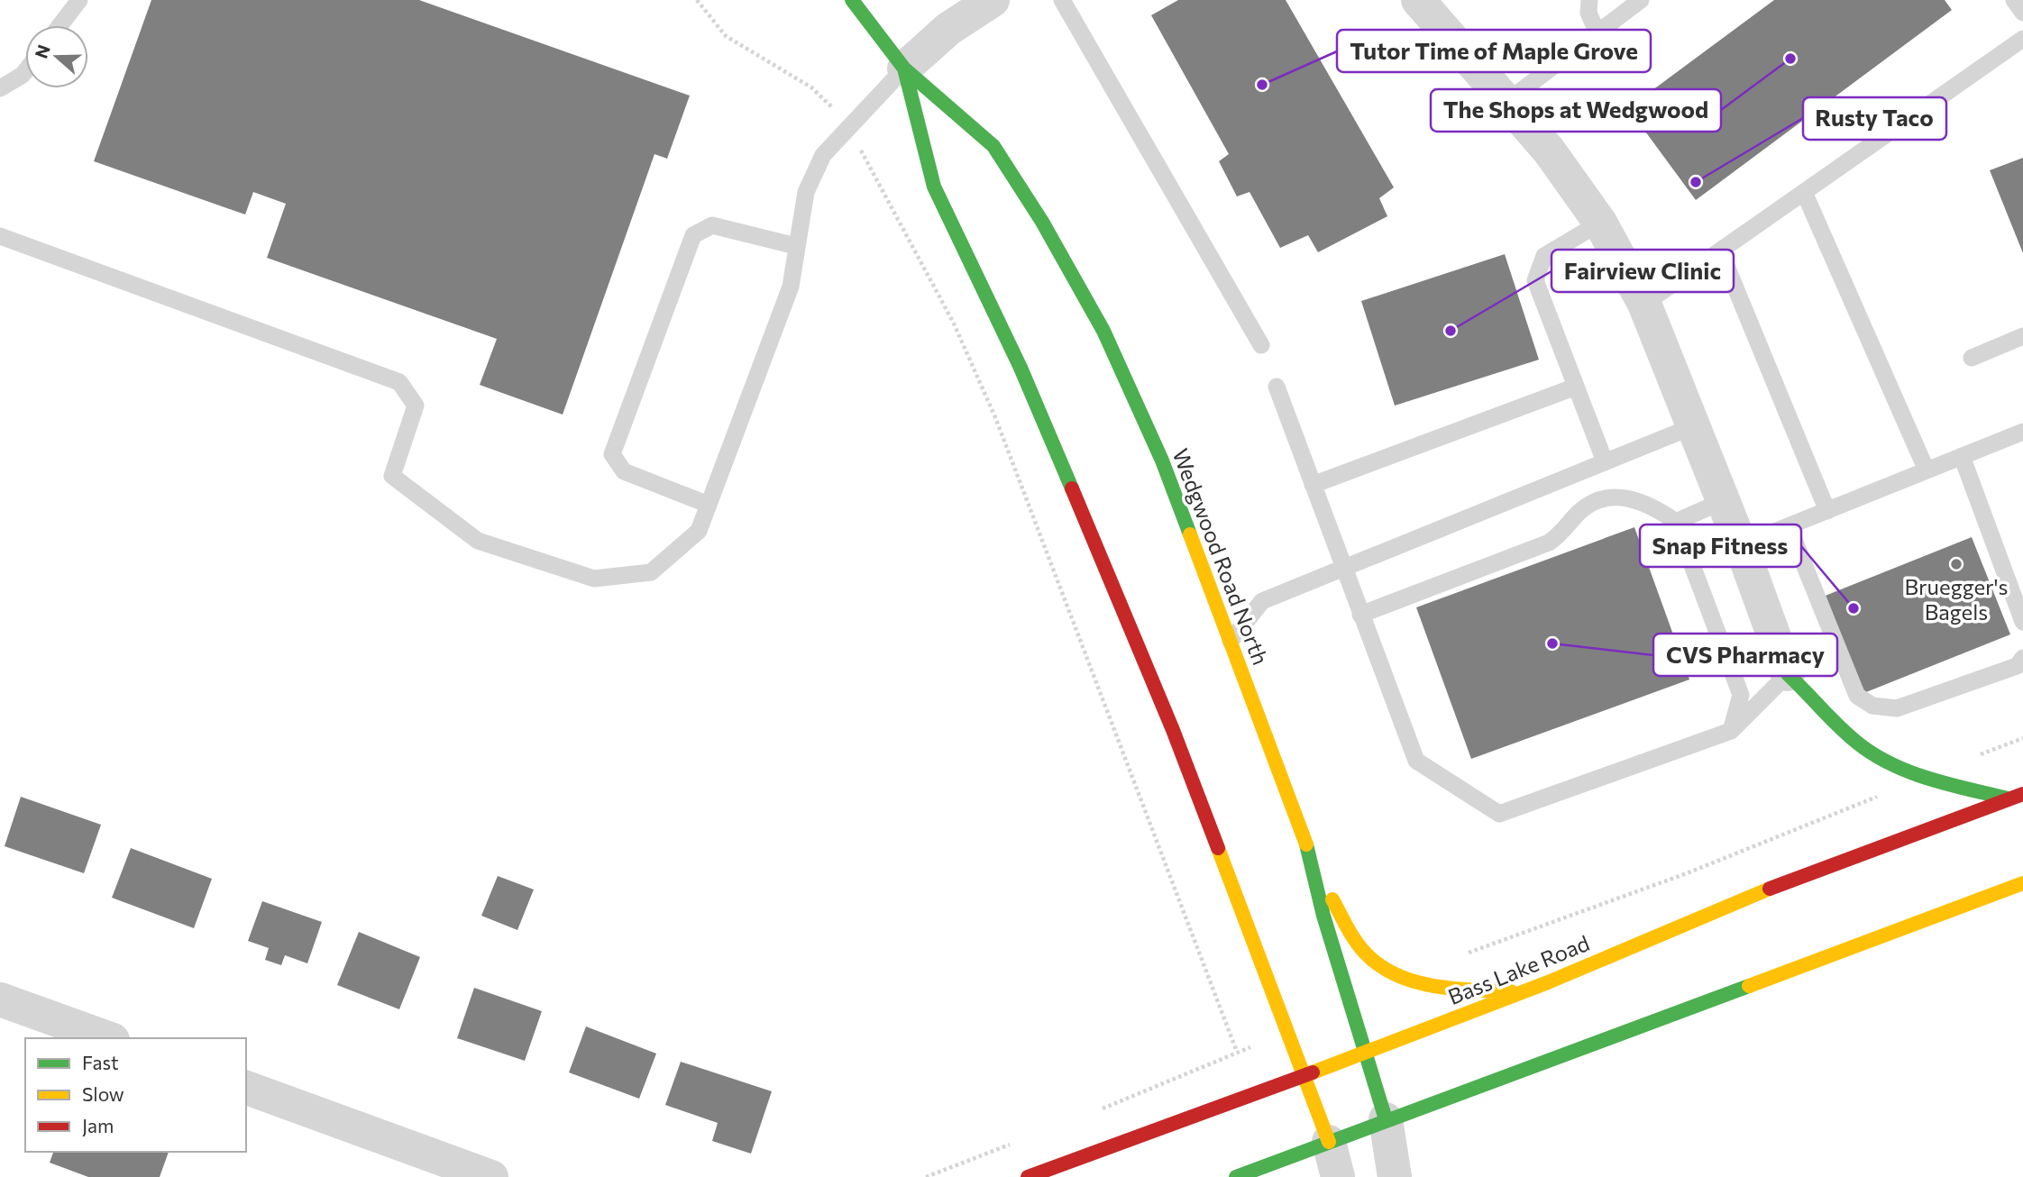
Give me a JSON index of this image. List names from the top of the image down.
{
  "streets": {
    "main road": ["Wedgwood Road North", "Bass Lake Road"]
  },
  "crossings": [
    ["Wedgwood Road North", "Bass Lake Road"]
  ],
  "places": [
    "The Shops at Wedgwood",
    "Tutor Time of Maple Grove",
    "Rusty Taco",
    "Fairview Clinic",
    "Bruegger's Bagels",
    "Snap Fitness",
    "CVS Pharmacy"
  ],
  "legend": ["Fast", "Slow", "Jam"],
  "north": "left"
}
